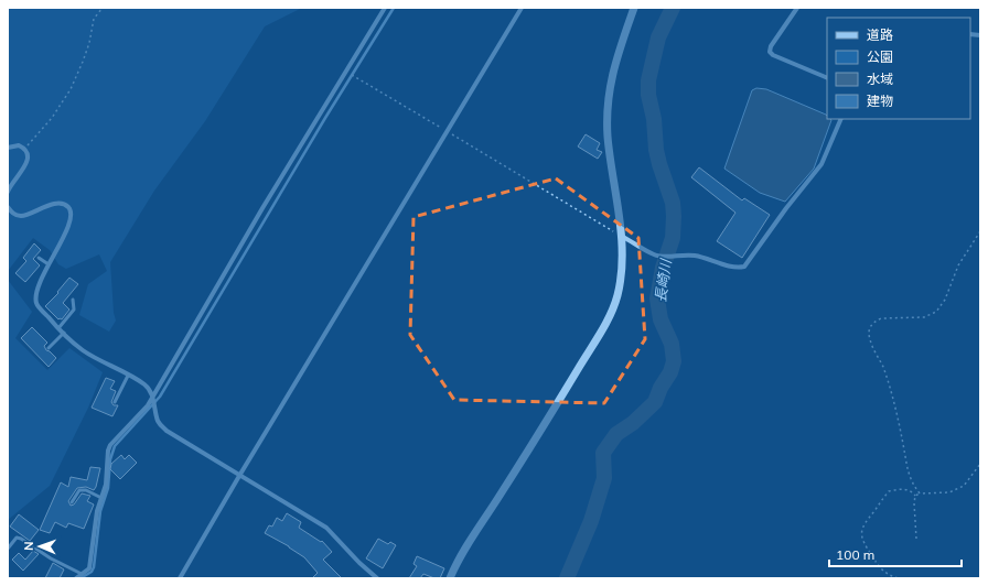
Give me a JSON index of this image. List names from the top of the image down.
{
  "water": ["長崎川"],
  "legend": [
    "道路",
    "公園",
    "水域",
    "建物"
  ],
  "scale_bar": "100 m",
  "north": "left"
}
